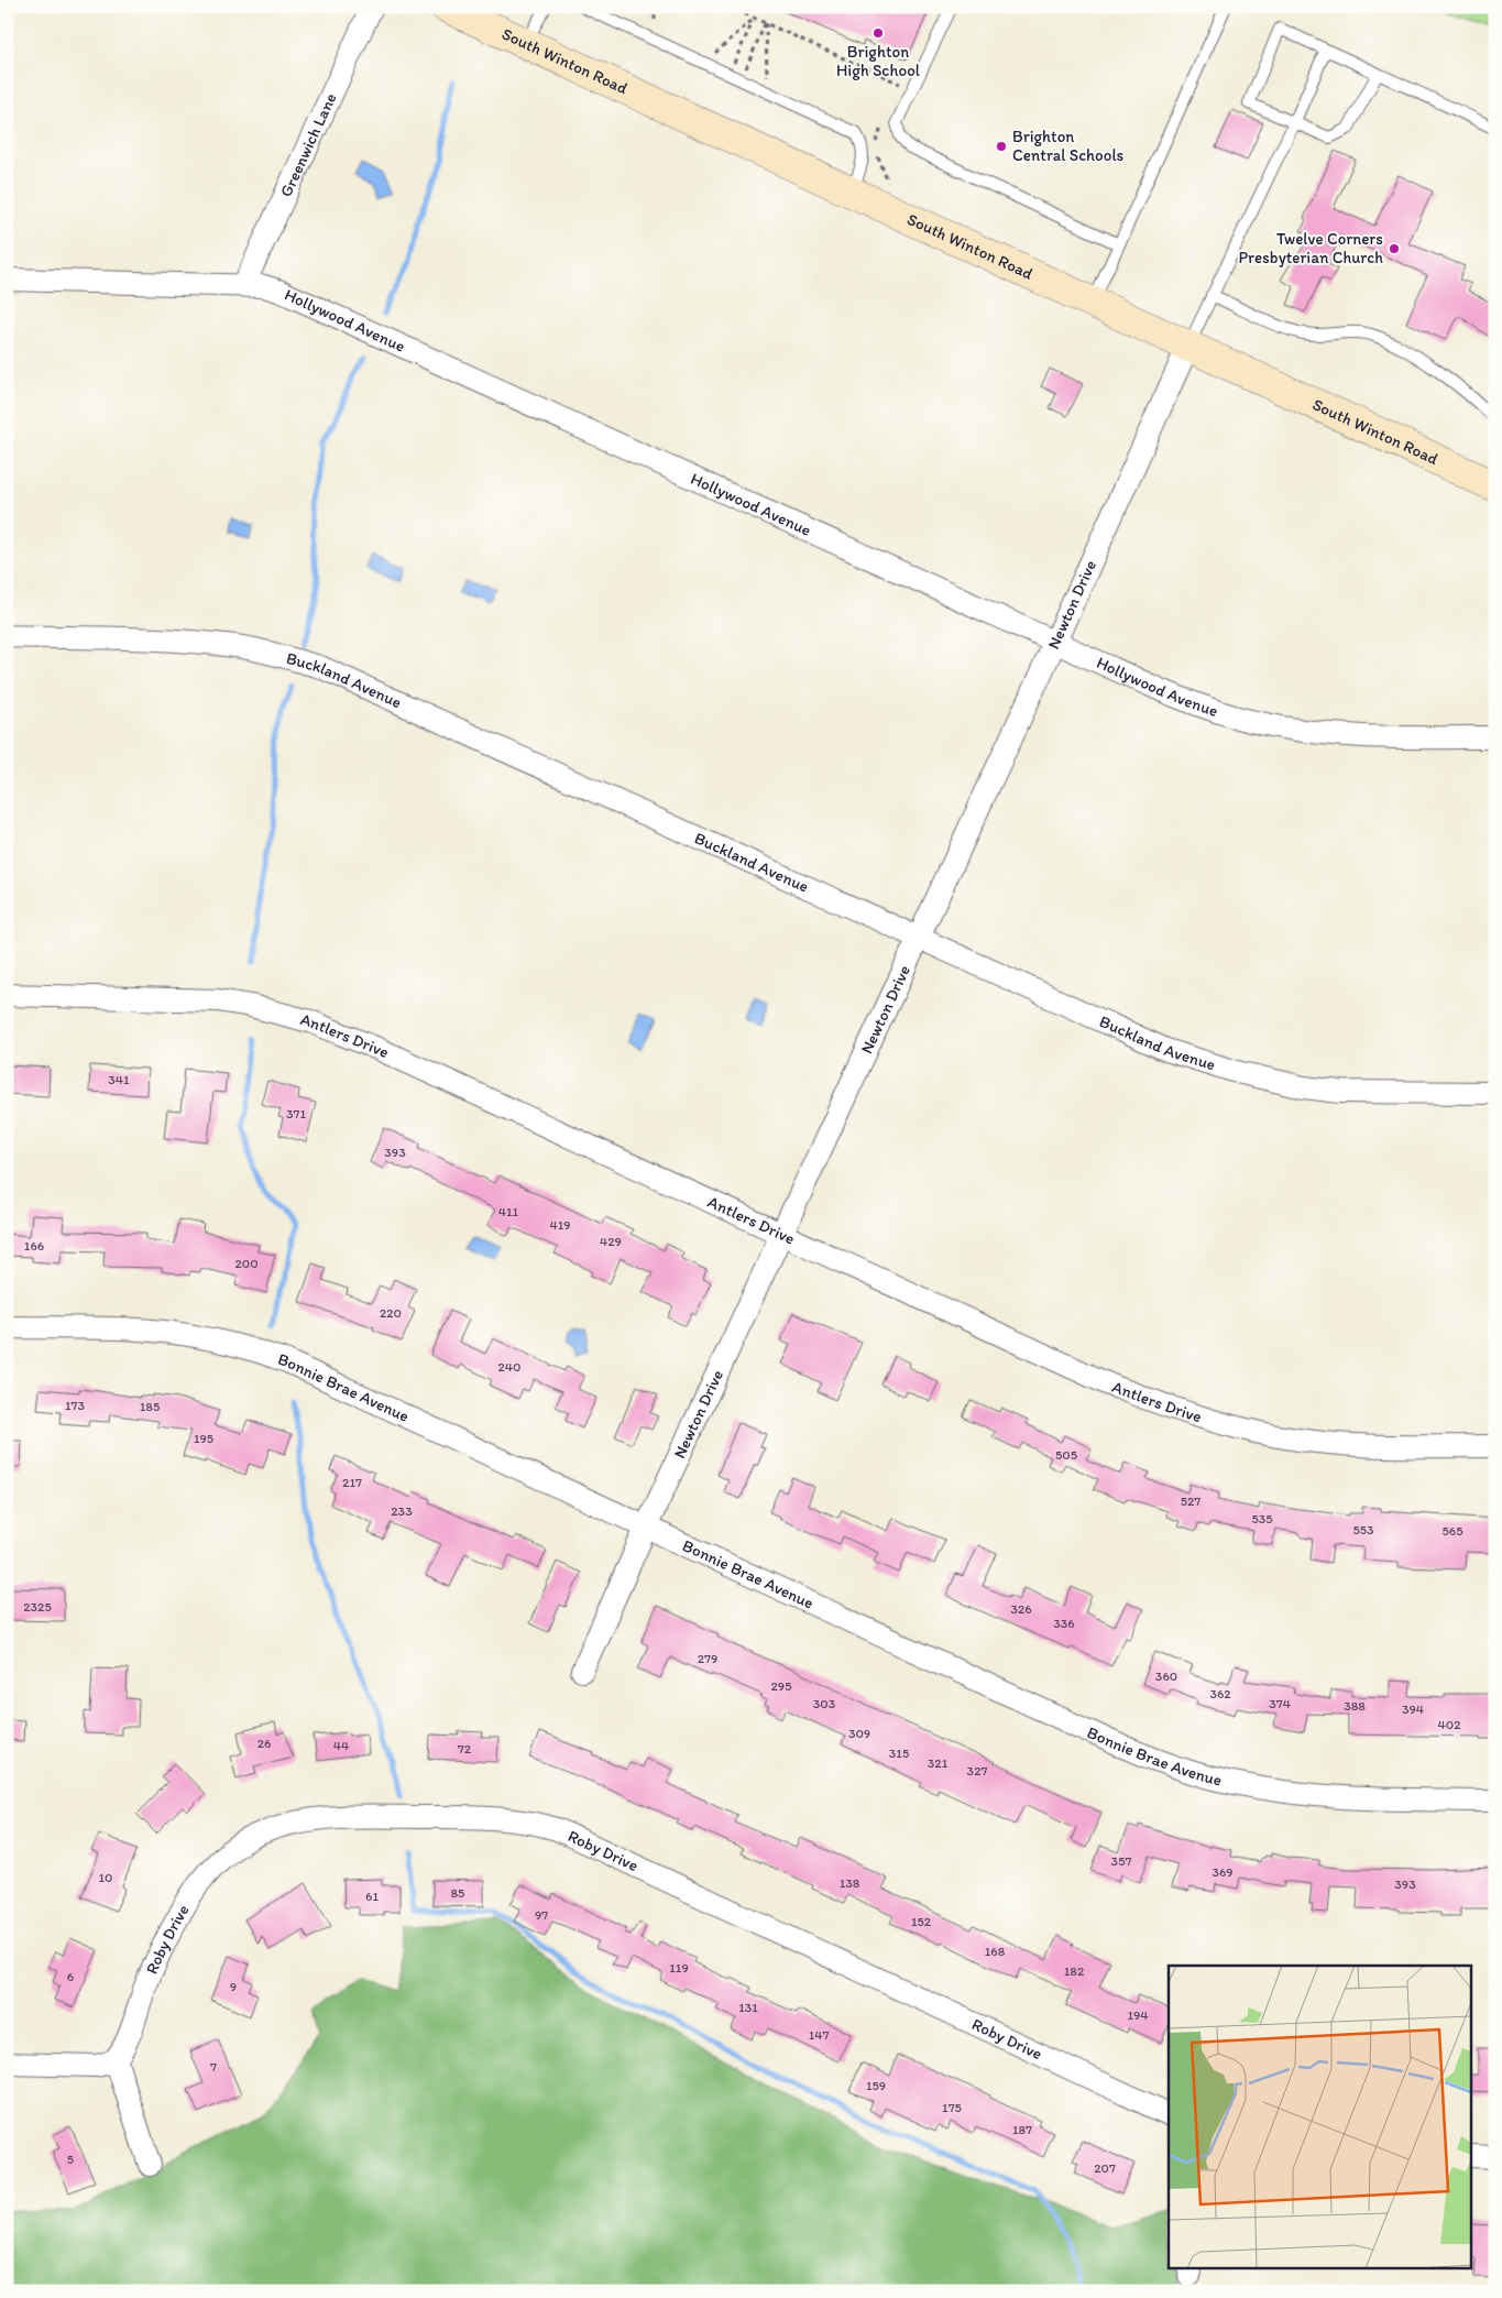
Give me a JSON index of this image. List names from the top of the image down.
{
  "streets": {
    "main road": ["South Winton Road"],
    "street": [
      "Greenwich Lane",
      "Hollywood Avenue",
      "Newton Drive",
      "Buckland Avenue",
      "Antlers Drive",
      "Bonnie Brae Avenue",
      "Roby Drive"
    ]
  },
  "crossings": [
    ["South Winton Road", "Newton Drive"],
    ["Greenwich Lane", "Hollywood Avenue"],
    ["Hollywood Avenue", "Newton Drive"],
    ["Newton Drive", "Buckland Avenue"],
    ["Newton Drive", "Antlers Drive"],
    ["Newton Drive", "Bonnie Brae Avenue"]
  ],
  "places": ["Brighton High School", "Brighton Central Schools", "Twelve Corners Presbyterian Church"],
  "house_numbers": [
    "341",
    "371",
    "393",
    "411",
    "419",
    "429",
    "166",
    "200",
    "220",
    "240",
    "173",
    "185",
    "195",
    "505",
    "217",
    "527",
    "233",
    "535",
    "553",
    "565",
    "2325",
    "326",
    "336",
    "279",
    "360",
    "295",
    "362",
    "303",
    "374",
    "388",
    "394",
    "402",
    "309",
    "26",
    "44",
    "72",
    "315",
    "321",
    "327",
    "357",
    "369",
    "10",
    "138",
    "393",
    "85",
    "61",
    "97",
    "152",
    "168",
    "119",
    "182",
    "6",
    "9",
    "131",
    "194",
    "147",
    "7",
    "159",
    "175",
    "187",
    "5",
    "207"
  ]
}
